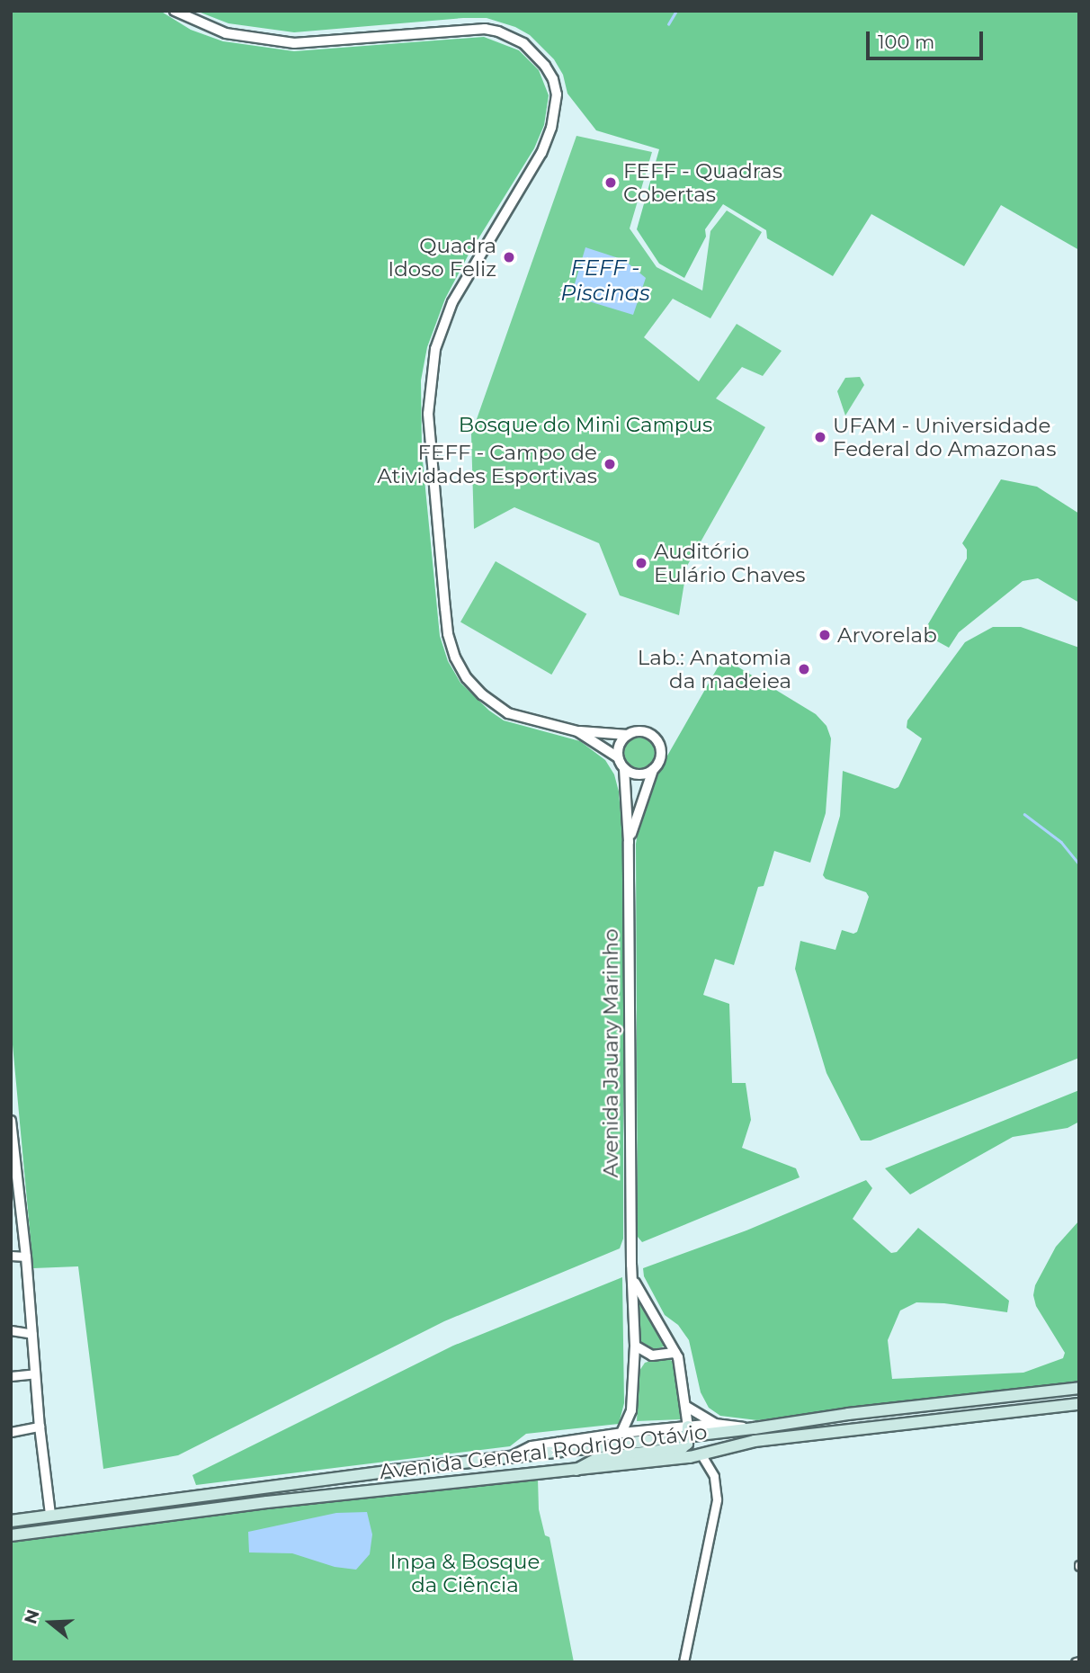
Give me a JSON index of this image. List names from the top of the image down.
{
  "streets": {
    "main road": ["Avenida General Rodrigo Otávio"],
    "street": ["Avenida Jauary Marinho"]
  },
  "crossings": [
    ["Avenida Jauary Marinho", "Avenida General Rodrigo Otávio"]
  ],
  "water": ["FEFF - Piscinas"],
  "parks": ["Bosque do Mini Campus", "Inpa & Bosque da Ciência"],
  "places": [
    "FEFF - Quadras Cobertas",
    "Quadra Idoso Feliz",
    "UFAM - Universidade Federal do Amazonas",
    "FEFF - Campo de Atividades Esportivas",
    "Auditório Eulário Chaves",
    "Arvorelab",
    "Lab.: Anatomia da madeiea"
  ],
  "scale_bar": "100 m",
  "north": "left"
}
